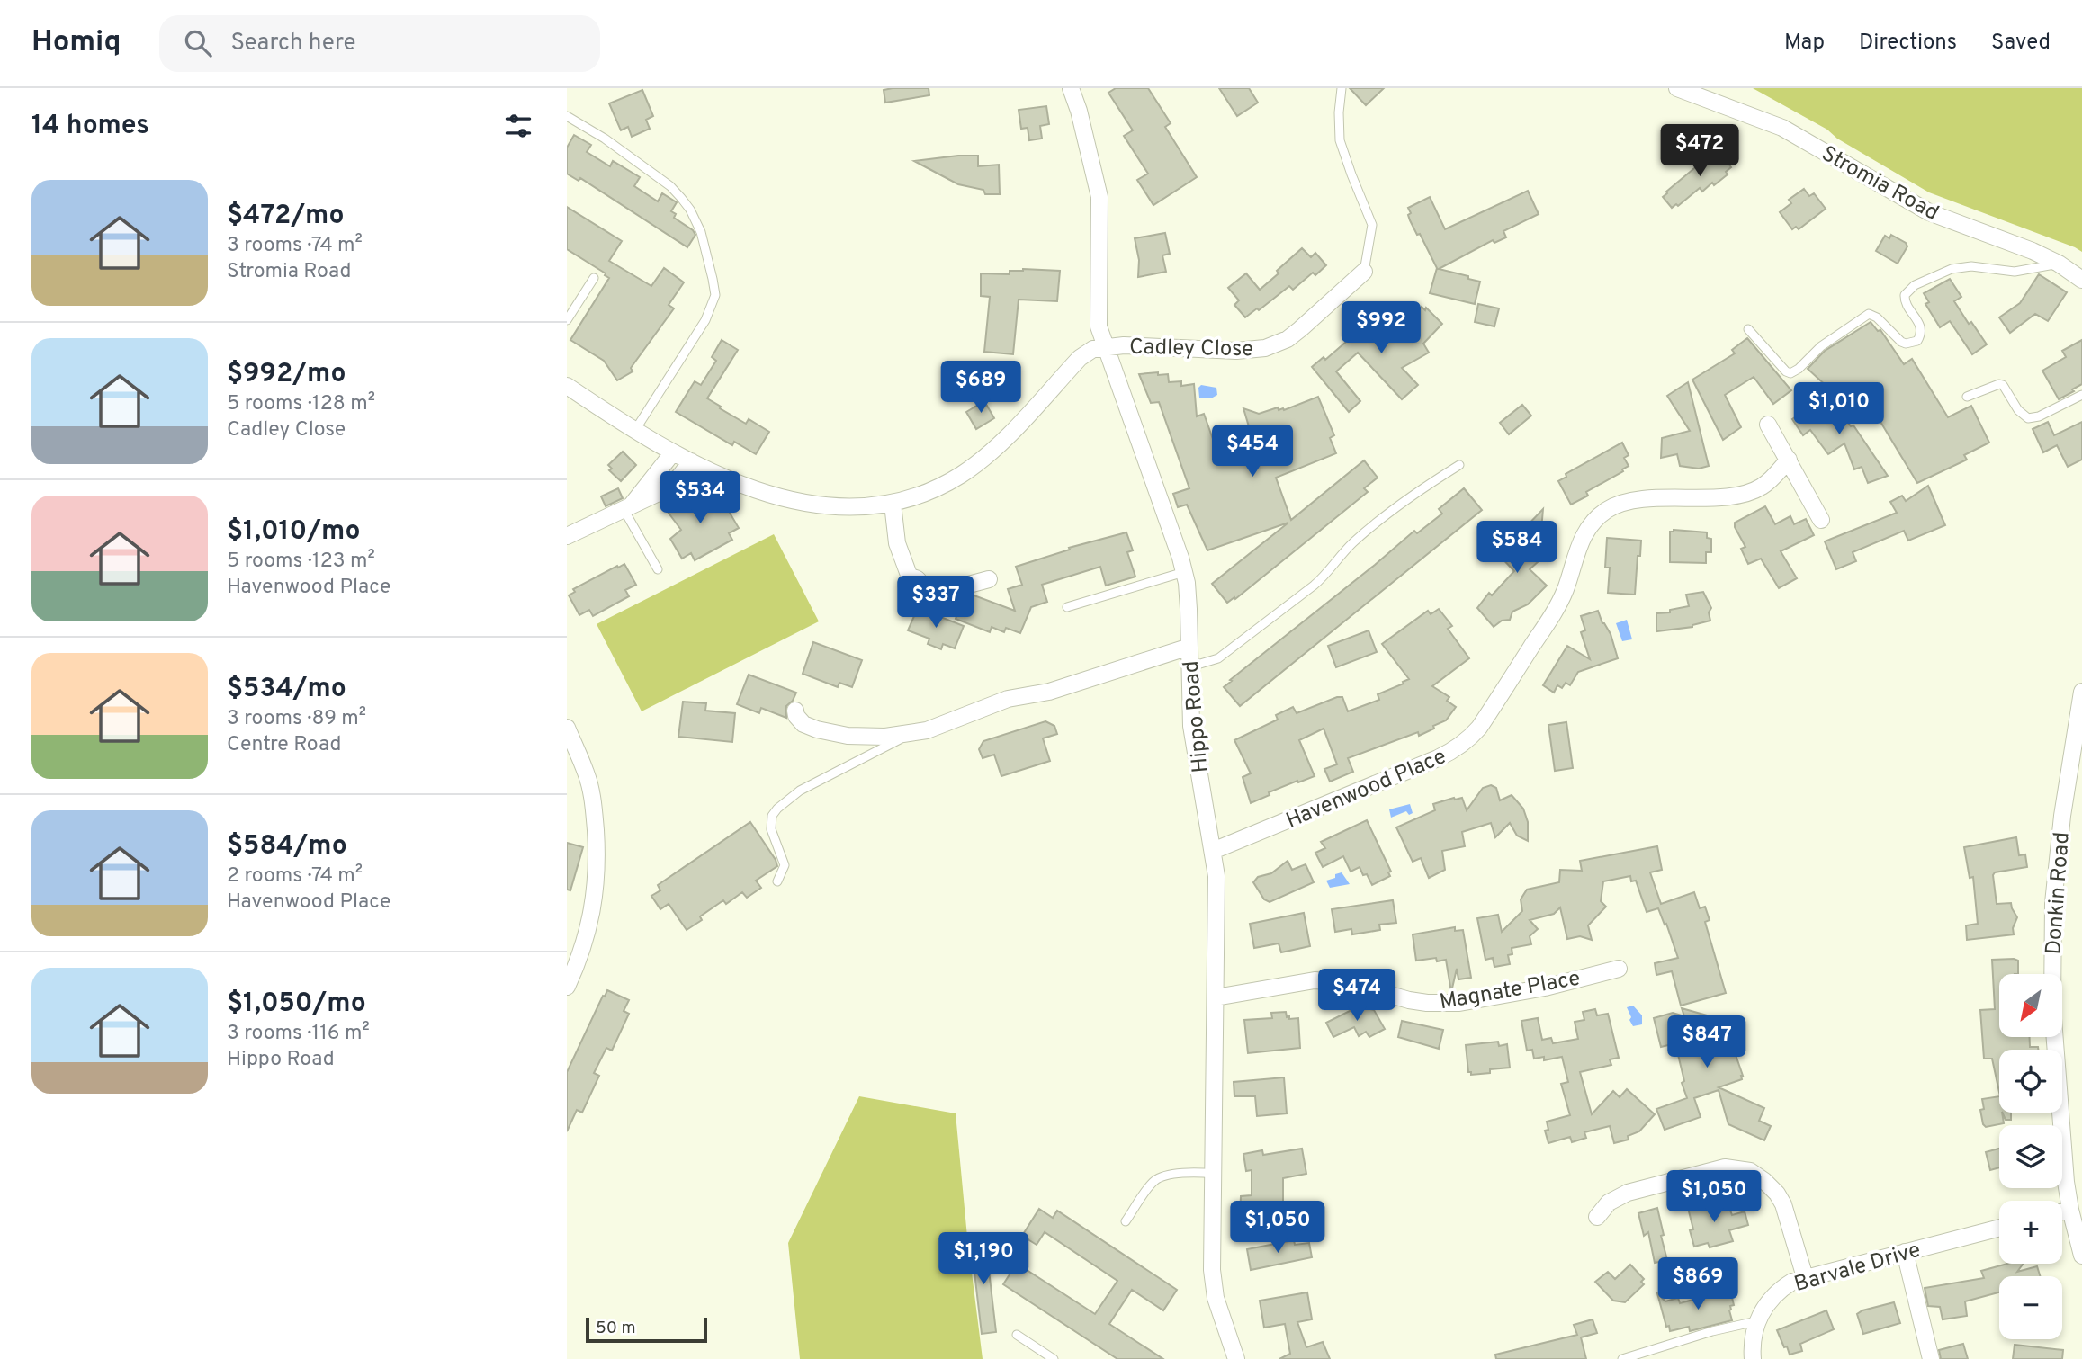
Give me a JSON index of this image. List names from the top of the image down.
{
  "streets": {
    "street": [
      "Stromia Road",
      "Cadley Close",
      "Hippo Road",
      "Havenwood Place",
      "Donkin Road",
      "Magnate Place",
      "Barvale Drive"
    ]
  },
  "crossings": [
    ["Cadley Close", "Hippo Road"],
    ["Hippo Road", "Havenwood Place"],
    ["Hippo Road", "Magnate Place"]
  ],
  "scale_bar": "50 m",
  "north": "bottom left",
  "page": {
    "header": "Homiq",
    "search": "Search here",
    "nav": ["Map", "Directions", "Saved"],
    "heading": "14 homes",
    "price": [
      "$472",
      "$992",
      "$689",
      "$1,010",
      "$454",
      "$534",
      "$584",
      "$337",
      "$474",
      "$847",
      "$1,050",
      "$1,050",
      "$1,190",
      "$869"
    ],
    "list": [
      {
        "name": "$472/mo",
        "note": "3 rooms · 74 m² · Stromia Road"
      },
      {
        "name": "$992/mo",
        "note": "5 rooms · 128 m² · Cadley Close"
      },
      {
        "name": "$1,010/mo",
        "note": "5 rooms · 123 m² · Havenwood Place"
      },
      {
        "name": "$534/mo",
        "note": "3 rooms · 89 m² · Centre Road"
      },
      {
        "name": "$584/mo",
        "note": "2 rooms · 74 m² · Havenwood Place"
      },
      {
        "name": "$1,050/mo",
        "note": "3 rooms · 116 m² · Hippo Road"
      }
    ],
    "map_buttons": ["+", "−"],
    "scale": "50 m"
  }
}
